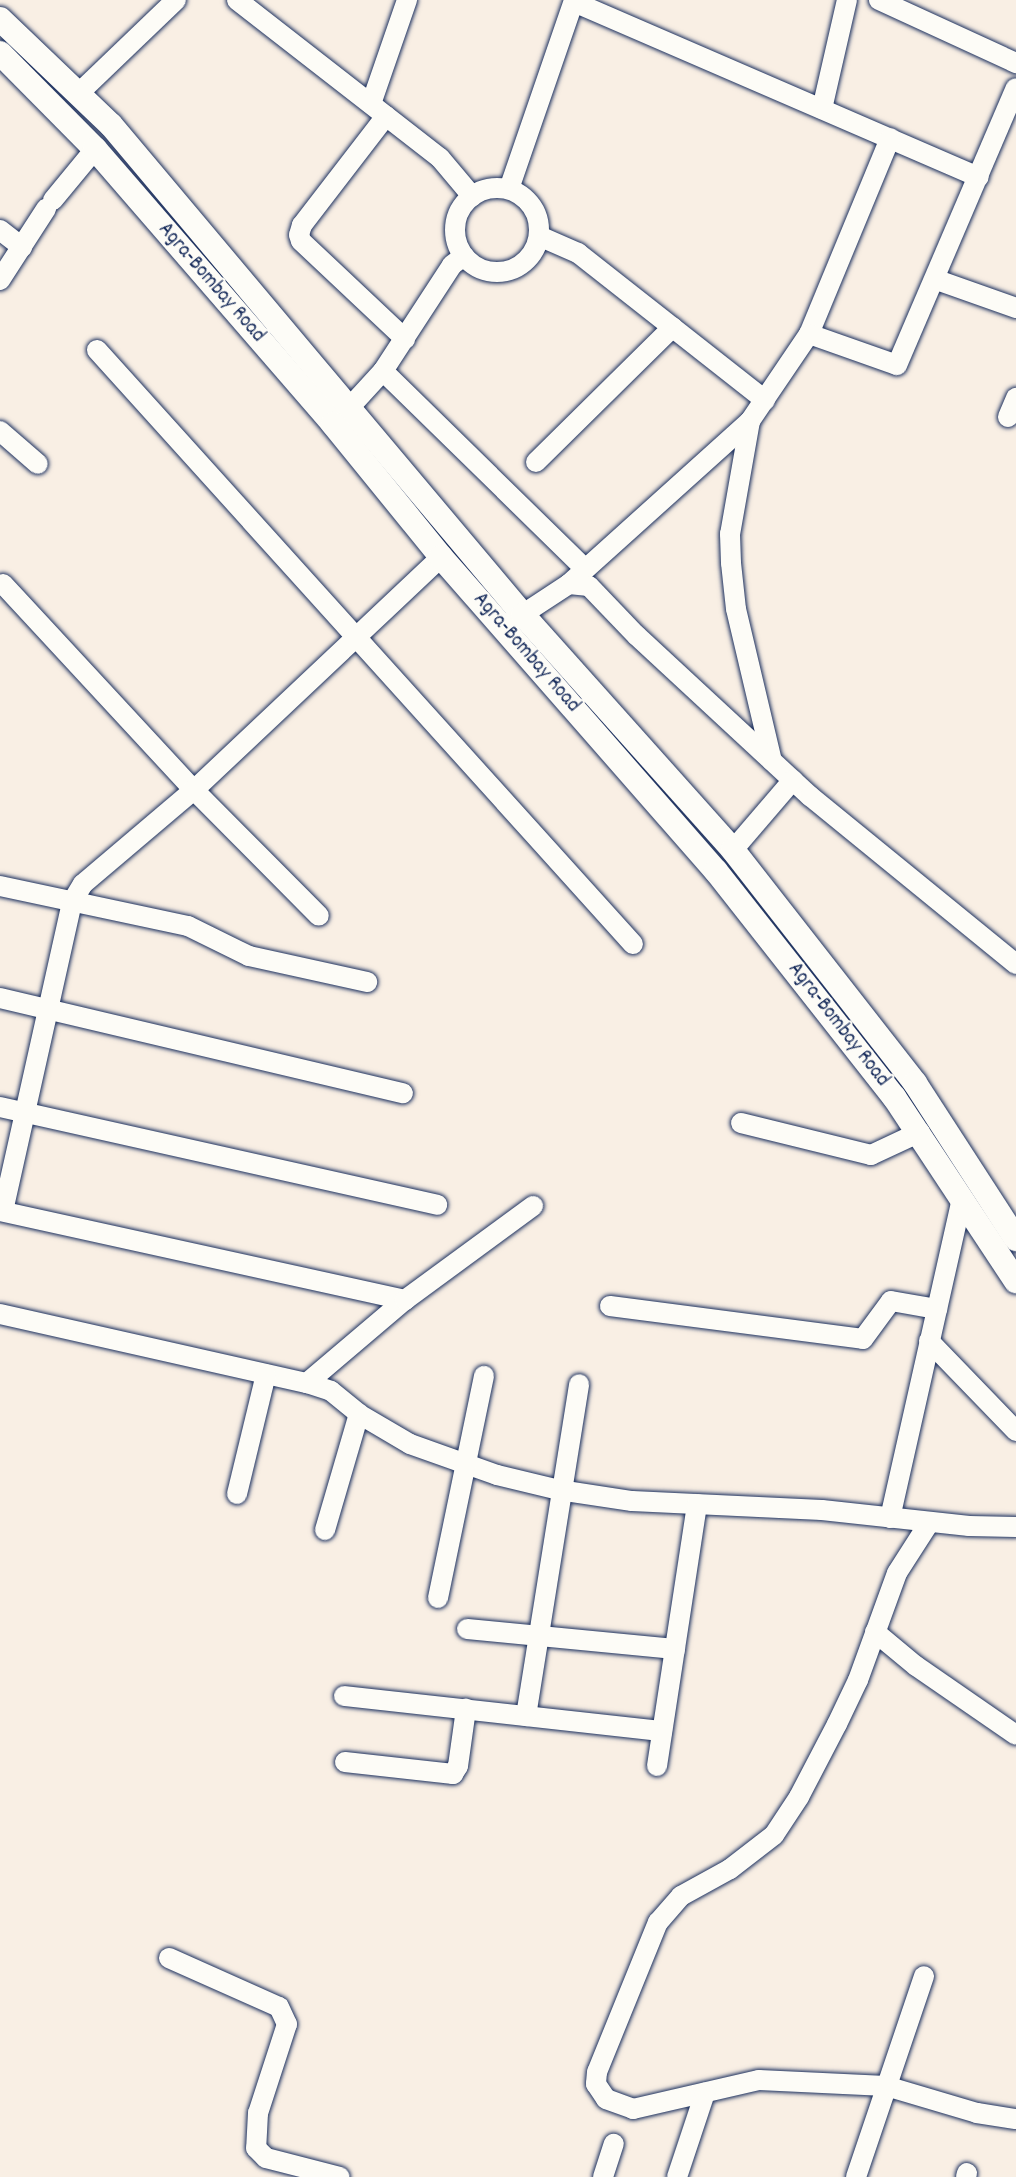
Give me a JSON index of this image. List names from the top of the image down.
{
  "streets": {
    "main road": ["Agra-Bombay Road"]
  }
}
